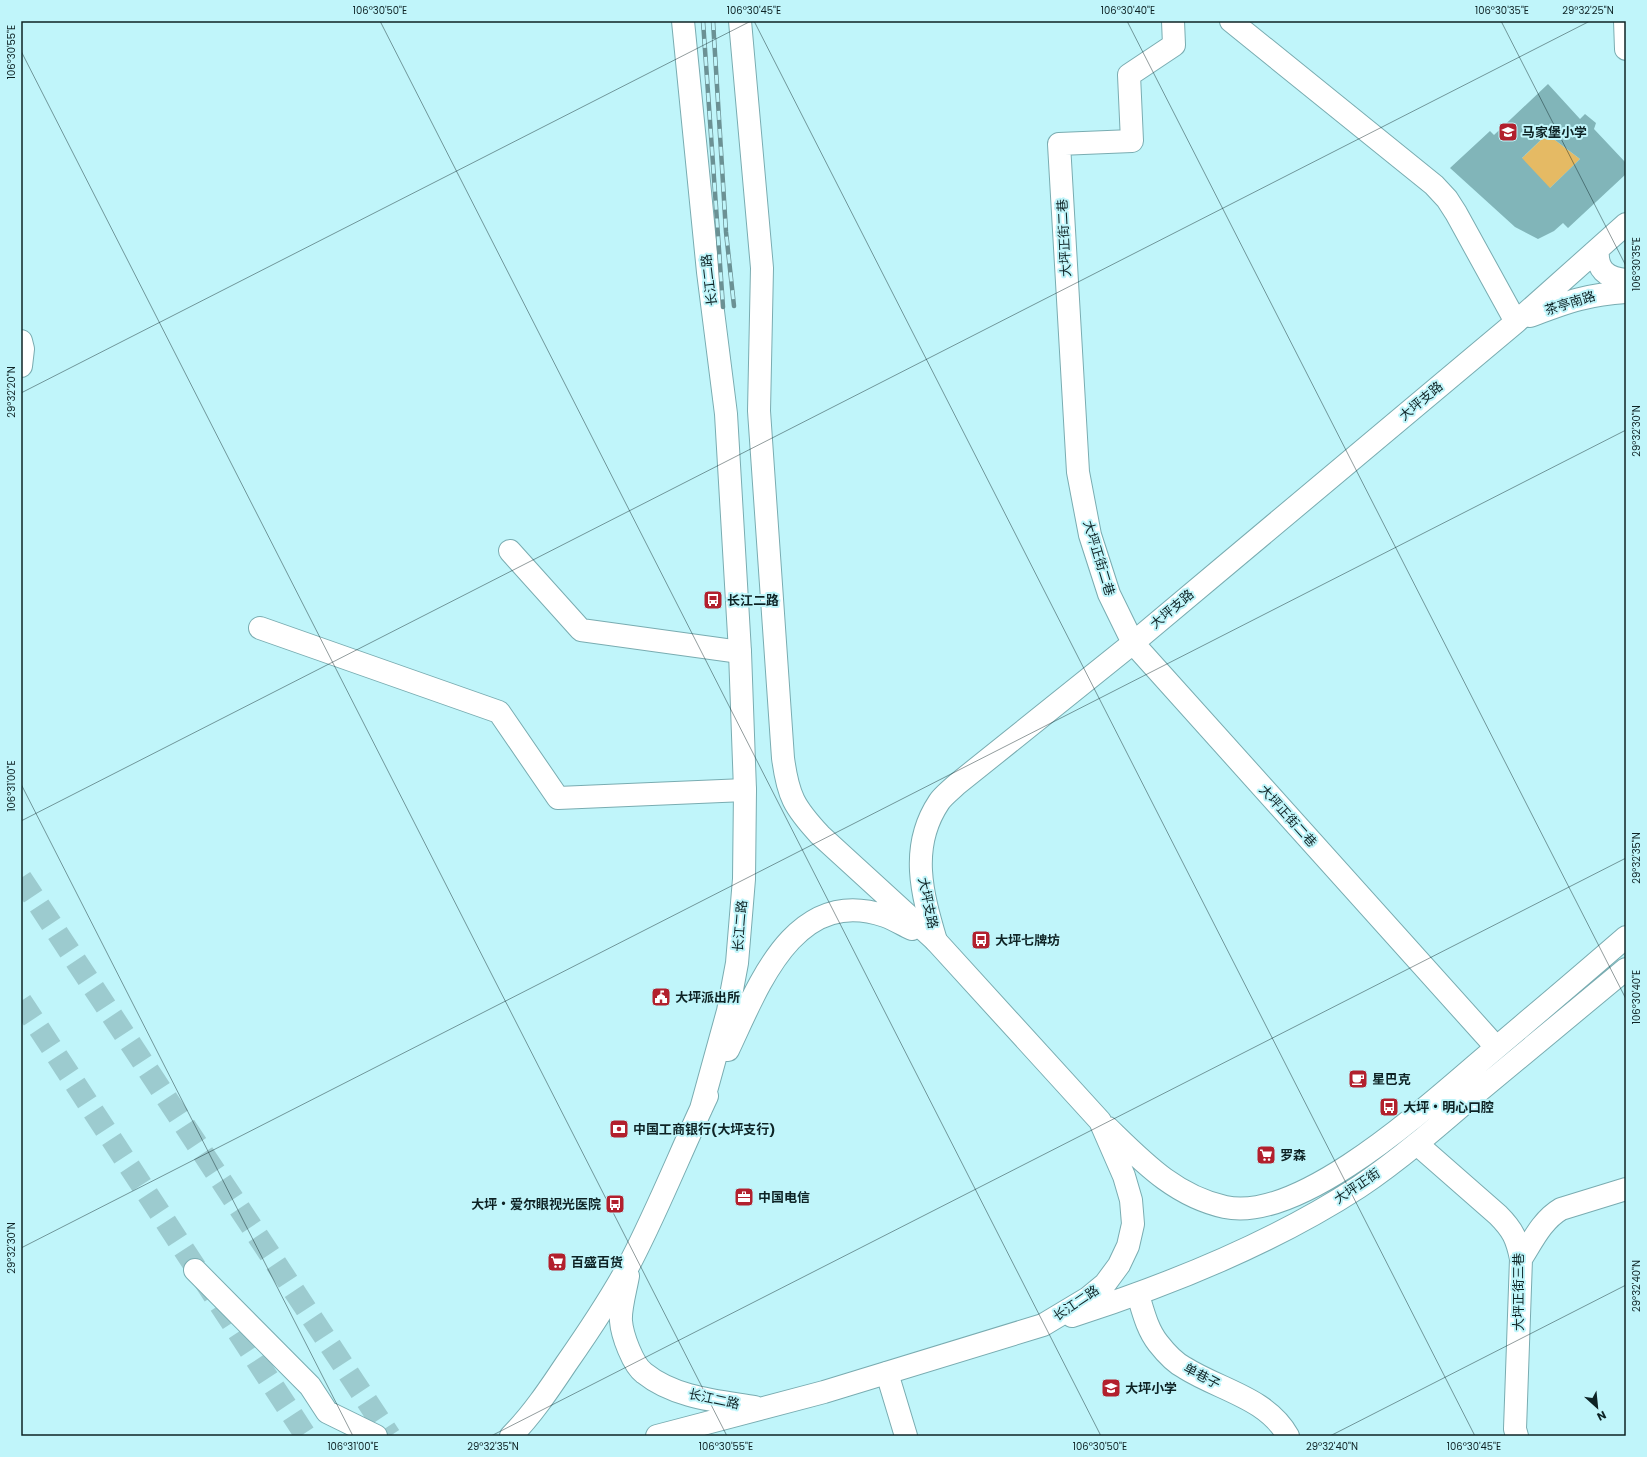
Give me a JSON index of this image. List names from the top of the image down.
{
  "streets": {
    "main road": [
      "大坪正街二巷",
      "长江二路",
      "茶亭南路",
      "大坪支路",
      "大坪正街",
      "大坪正街三巷",
      "单巷子"
    ]
  },
  "crossings": [
    ["大坪正街二巷", "大坪支路"],
    ["大坪正街二巷", "大坪正街"],
    ["长江二路", "大坪支路"],
    ["长江二路", "大坪正街"],
    ["茶亭南路", "大坪支路"],
    ["大坪正街", "大坪正街三巷"],
    ["大坪正街", "单巷子"]
  ],
  "places": {
    "school or university": ["马家堡小学", "大坪小学"],
    "bus stop": [
      "长江二路",
      "大坪七牌坊",
      "大坪‧明心口腔",
      "大坪‧爱尔眼视光医院"
    ],
    "public building": ["大坪派出所"],
    "cafe": ["星巴克"],
    "bank": ["中国工商银行(大坪支行)"],
    "supermarket": ["罗森", "百盛百货"],
    "office": ["中国电信"]
  },
  "north": "bottom right",
  "coordinates": [
    "106°30'50\"E",
    "106°30'45\"E",
    "106°30'40\"E",
    "106°30'35\"E",
    "29°32'25\"N",
    "106°30'55\"E",
    "29°32'20\"N",
    "29°32'30\"N",
    "106°31'00\"E",
    "29°32'35\"N",
    "29°32'40\"N"
  ]
}
